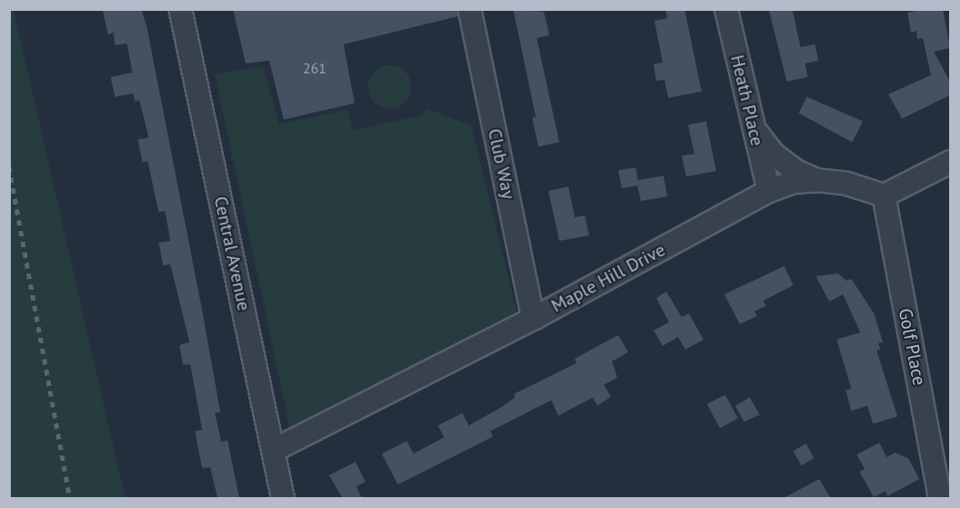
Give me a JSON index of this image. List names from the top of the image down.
{
  "streets": {
    "street": [
      "Heath Place",
      "Club Way",
      "Central Avenue",
      "Maple Hill Drive",
      "Golf Place"
    ]
  },
  "crossings": [
    ["Heath Place", "Maple Hill Drive"],
    ["Club Way", "Maple Hill Drive"],
    ["Central Avenue", "Maple Hill Drive"],
    ["Maple Hill Drive", "Golf Place"]
  ],
  "house_numbers": ["261"]
}
